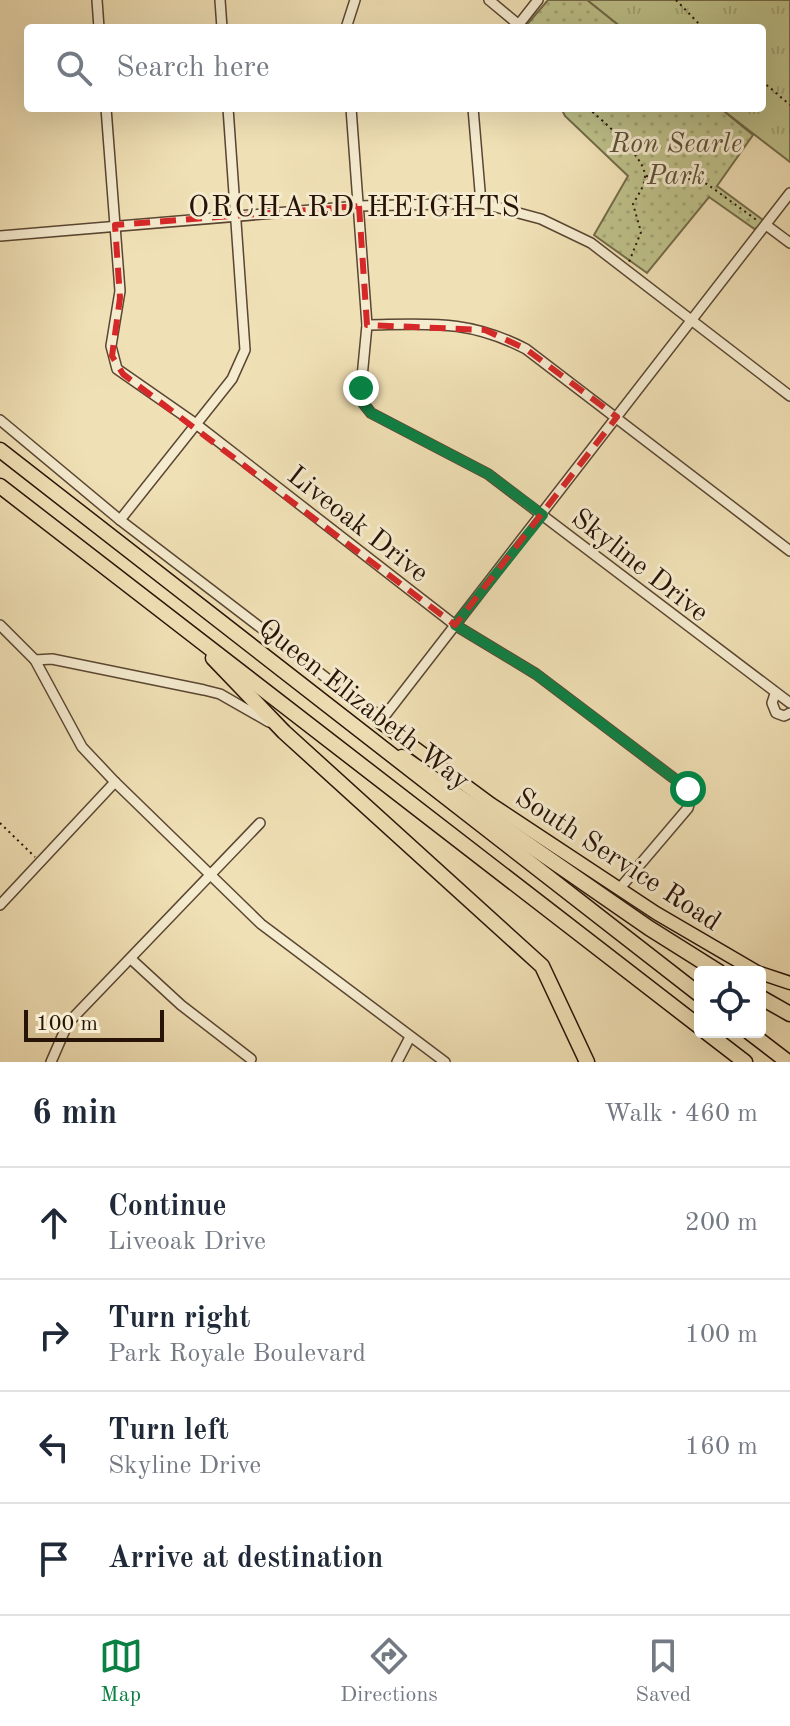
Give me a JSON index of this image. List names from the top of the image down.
{
  "streets": {
    "highway": ["Queen Elizabeth Way"],
    "main road": ["South Service Road"],
    "street": ["Liveoak Drive", "Skyline Drive"]
  },
  "crossings": [
    ["Liveoak Drive", "South Service Road"]
  ],
  "districts": ["ORCHARD HEIGHTS"],
  "parks": ["Ron Searle Park"],
  "scale_bar": "100 m",
  "page": {
    "search": "Search here",
    "scale": "100 m",
    "heading": ["6 min", "Walk · 460 m"],
    "list": [
      ["Continue", "Liveoak Drive", "200 m"],
      ["Turn right", "Park Royale Boulevard", "100 m"],
      ["Turn left", "Skyline Drive", "160 m"],
      "Arrive at destination"
    ],
    "nav": ["Map", "Directions", "Saved"]
  }
}
